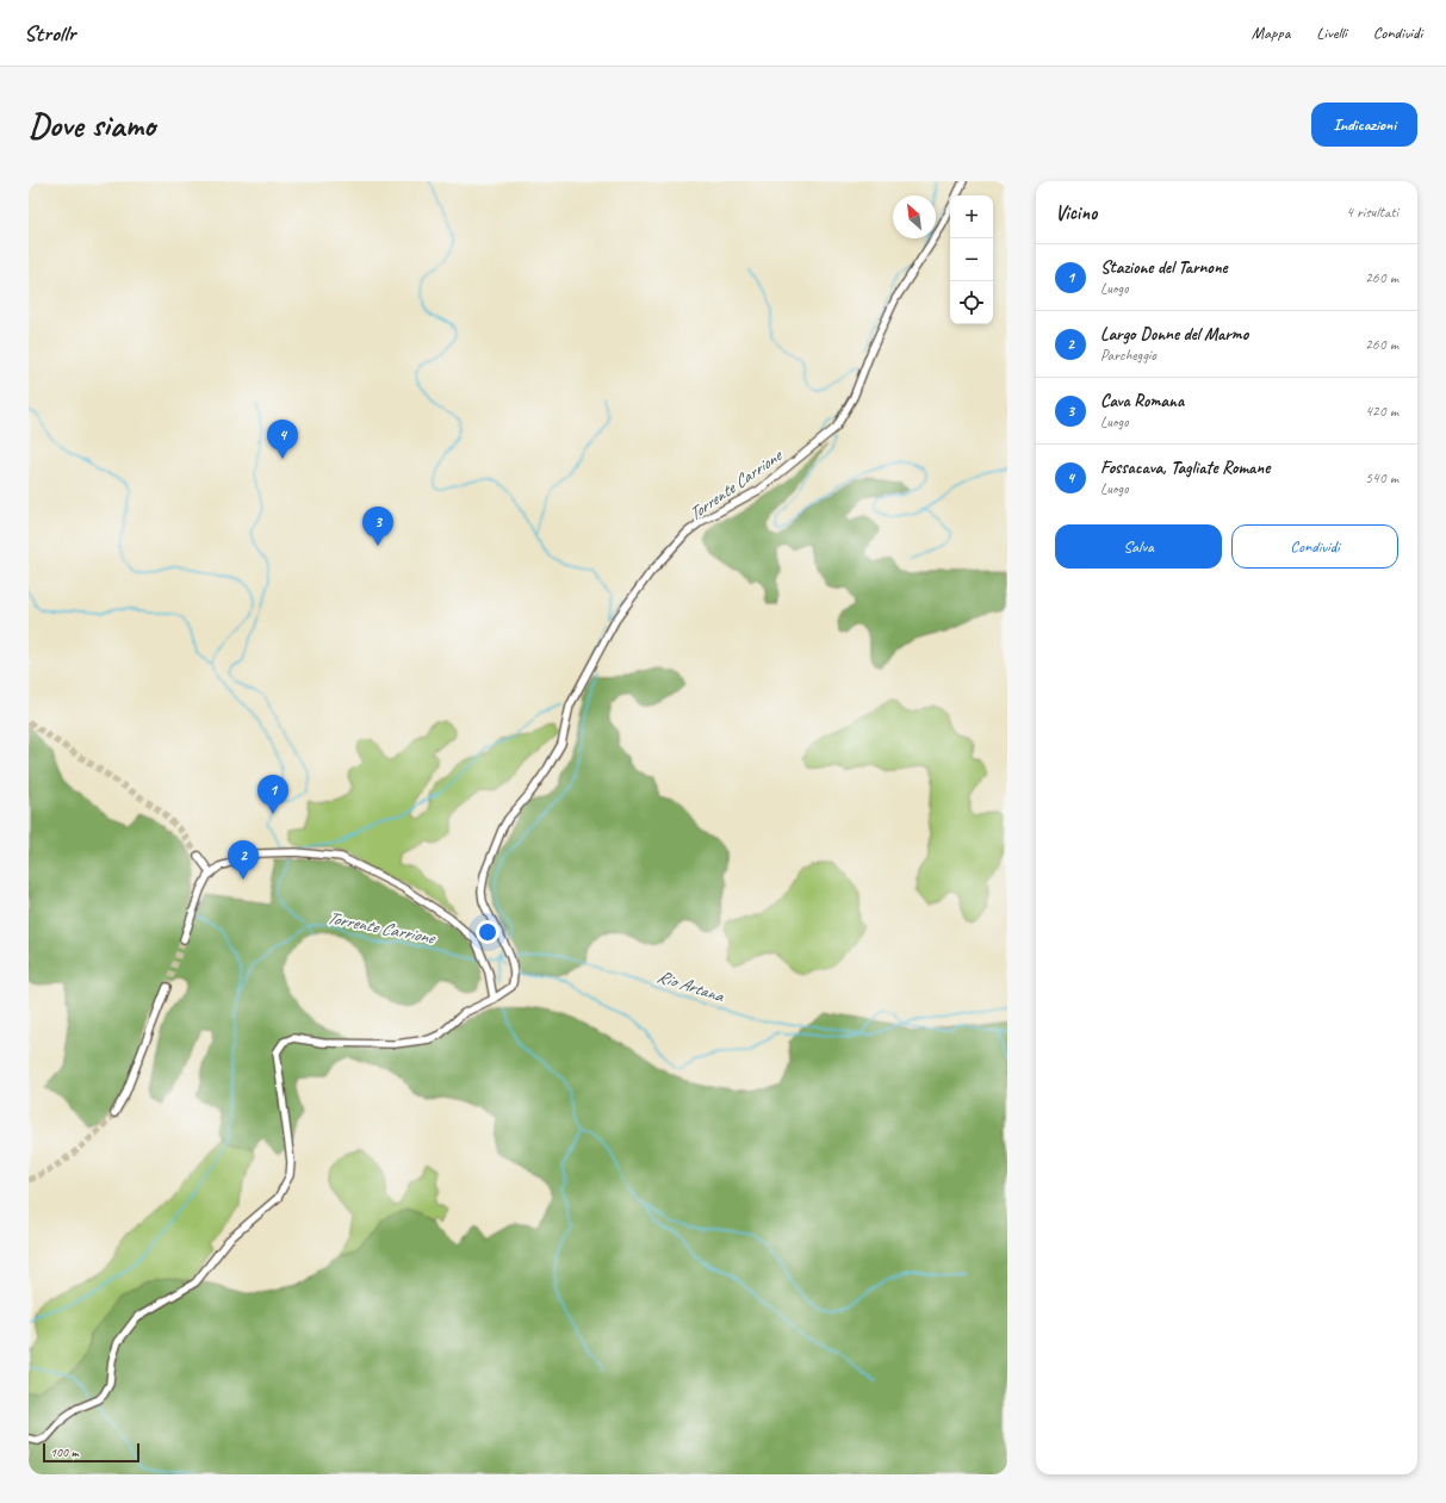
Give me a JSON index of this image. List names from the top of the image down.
{
  "water": ["Torrente Carrione", "Rio Artana"],
  "scale_bar": "100 m",
  "north": "top left",
  "page": {
    "header": "Strollr",
    "nav": ["Mappa", "Livelli", "Condividi"],
    "buttons": [
      "Indicazioni",
      ["Salva", "Condividi"]
    ],
    "title": "Dove siamo",
    "heading": ["Vicino", "4 risultati"],
    "map_buttons": ["+", "−"],
    "list": [
      {
        "mark": "1",
        "name": "Stazione del Tarnone",
        "note": "Luogo",
        "value": "260 m"
      },
      {
        "mark": "2",
        "name": "Largo Donne del Marmo",
        "note": "Parcheggio",
        "value": "260 m"
      },
      {
        "mark": "3",
        "name": "Cava Romana",
        "note": "Luogo",
        "value": "420 m"
      },
      {
        "mark": "4",
        "name": "Fossacava, Tagliate Romane",
        "note": "Luogo",
        "value": "540 m"
      }
    ],
    "pins": [
      "4",
      "3",
      "1",
      "2"
    ],
    "scale": "100 m"
  }
}
